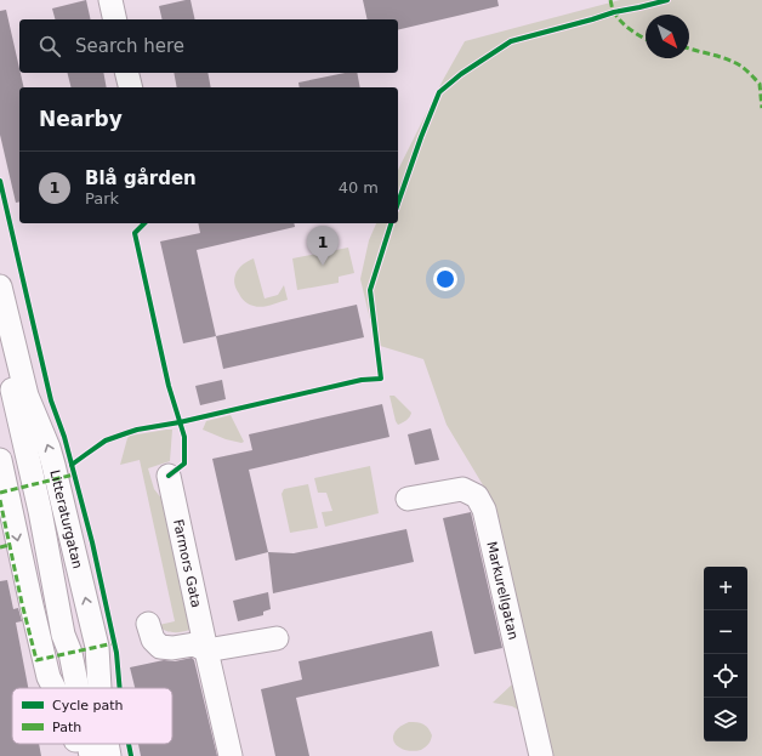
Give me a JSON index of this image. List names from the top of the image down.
{
  "streets": {
    "street": ["Litteraturgatan", "Farmors Gata", "Markurellgatan"]
  },
  "legend": ["Cycle path", "Path"],
  "north": "bottom right",
  "page": {
    "search": "Search here",
    "heading": "Nearby",
    "list": [
      {
        "mark": "1",
        "name": "Blå gården",
        "note": "Park",
        "value": "40 m"
      }
    ],
    "pins": "1",
    "map_buttons": ["+", "−"]
  }
}
